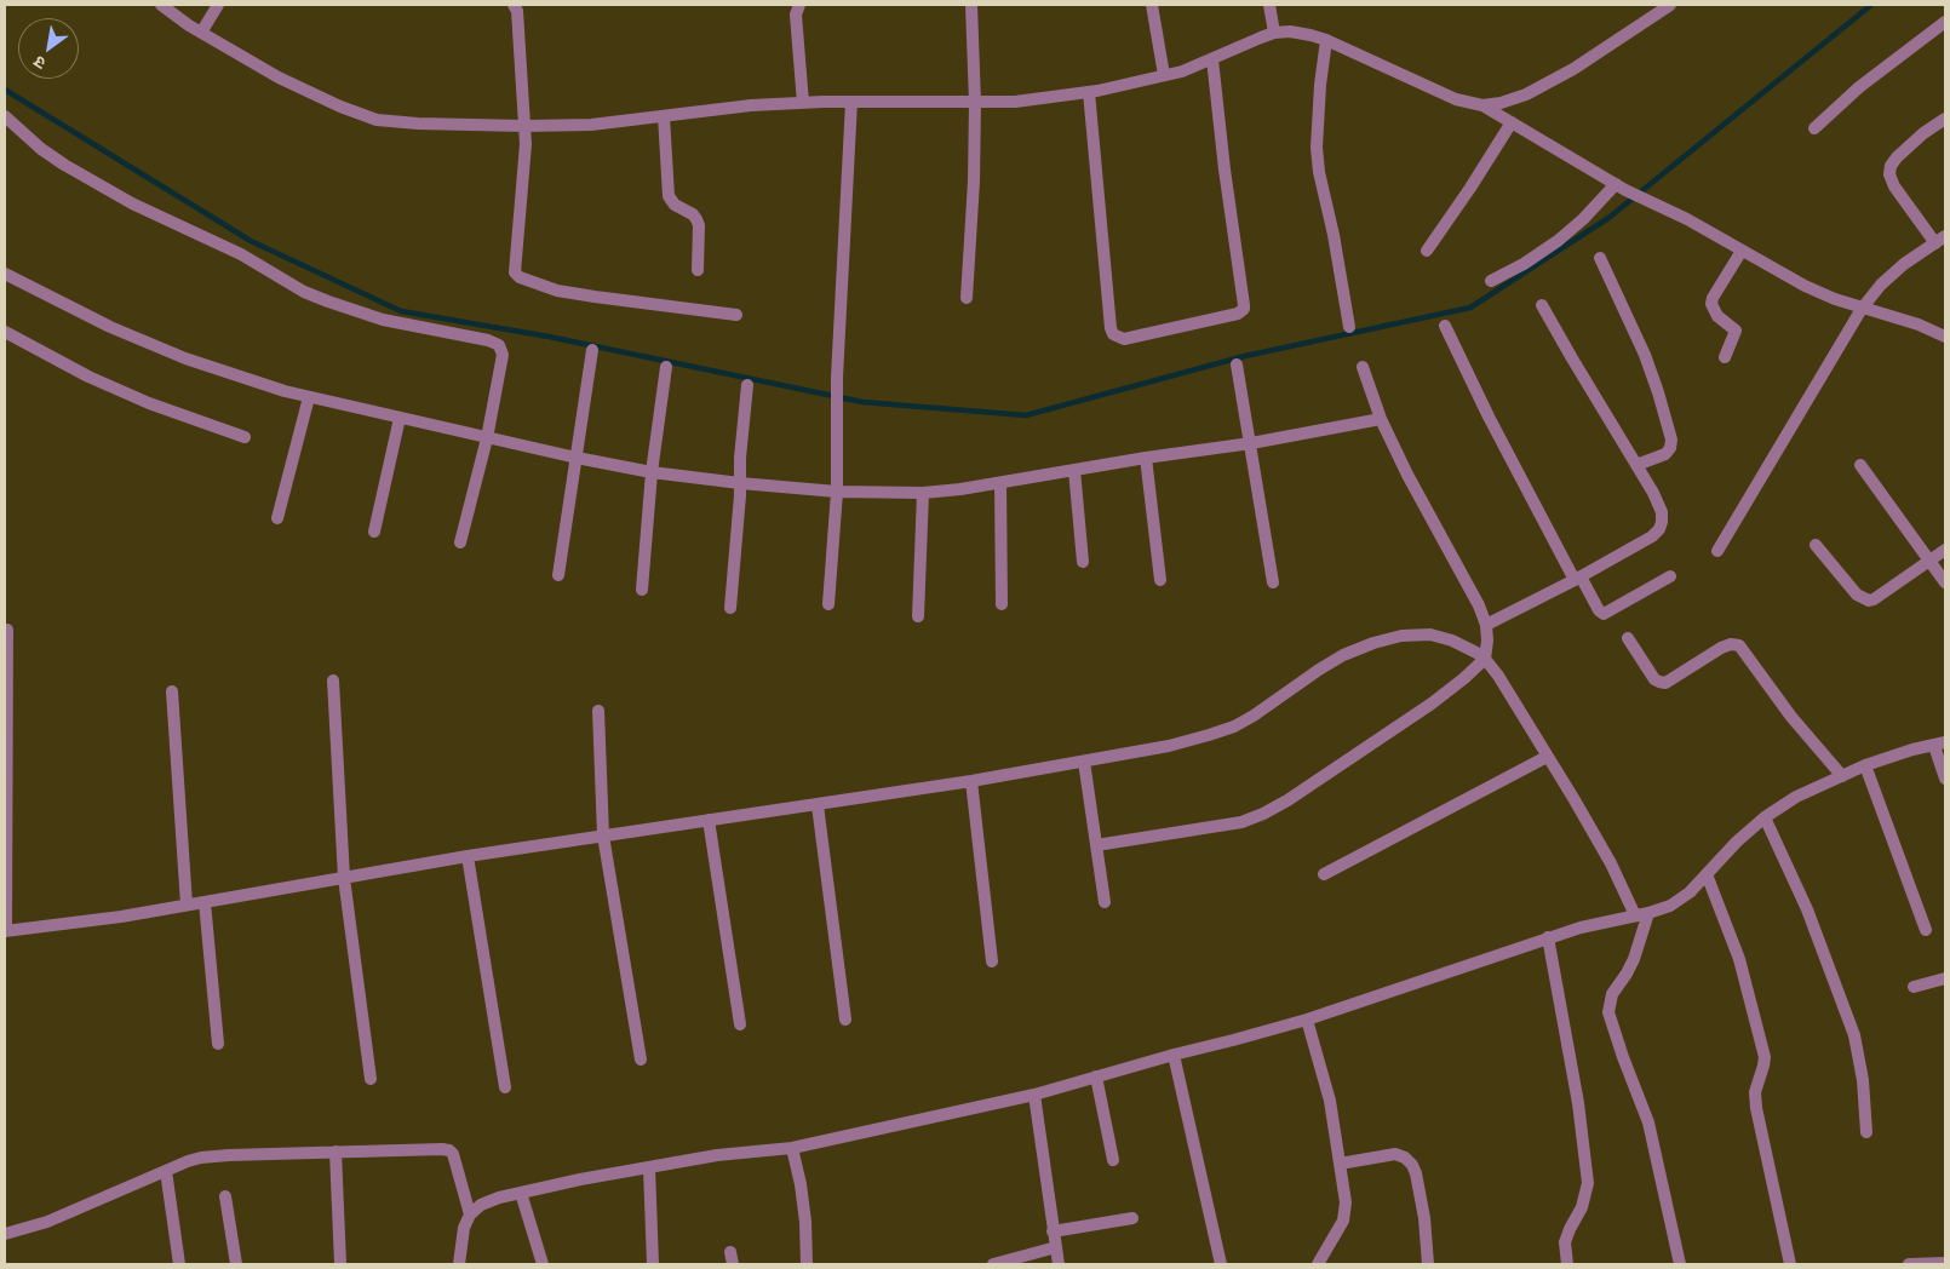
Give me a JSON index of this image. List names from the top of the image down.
{
  "north": "bottom left"
}
